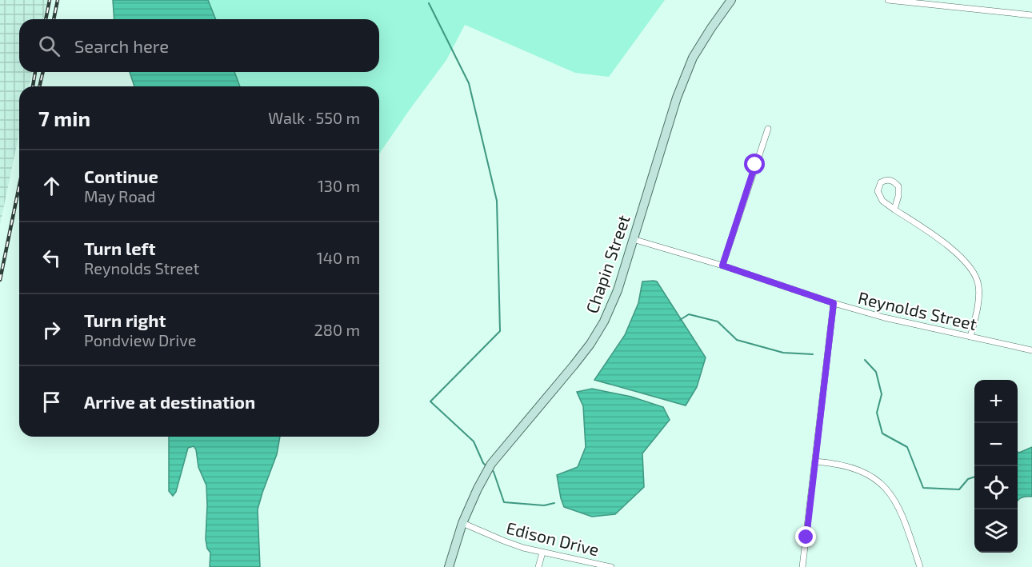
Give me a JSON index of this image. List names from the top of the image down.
{
  "streets": {
    "main road": ["Chapin Street"],
    "street": ["Reynolds Street", "Edison Drive"]
  },
  "crossings": [
    ["Chapin Street", "Reynolds Street"],
    ["Chapin Street", "Edison Drive"]
  ],
  "page": {
    "search": "Search here",
    "heading": ["7 min", "Walk · 550 m"],
    "list": [
      ["Continue", "May Road", "130 m"],
      ["Turn left", "Reynolds Street", "140 m"],
      ["Turn right", "Pondview Drive", "280 m"],
      "Arrive at destination"
    ],
    "map_buttons": ["+", "−"]
  }
}
